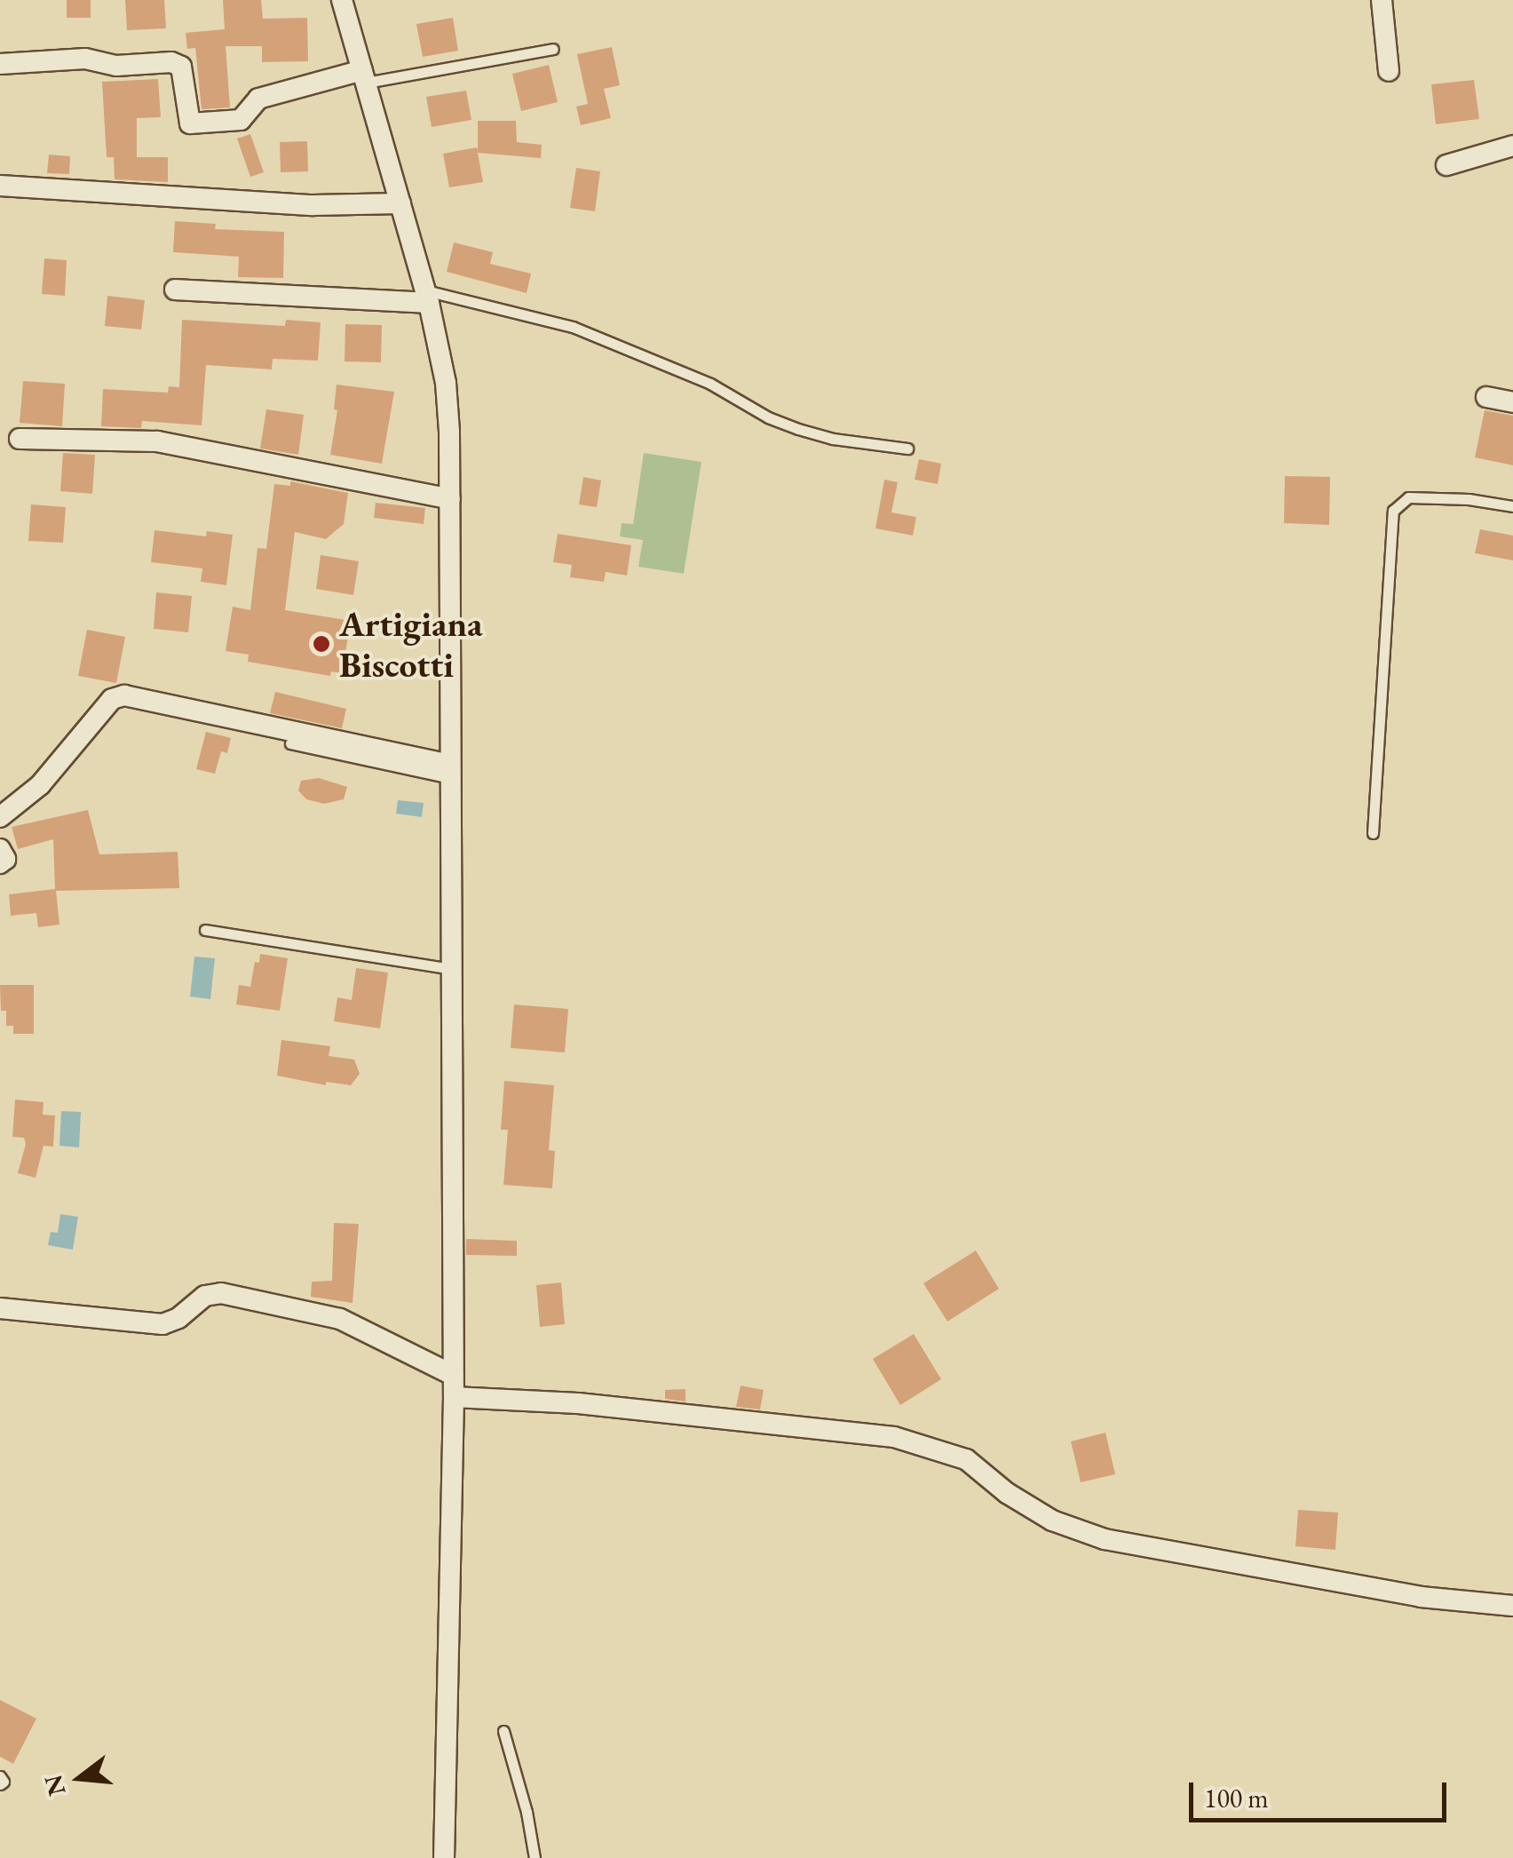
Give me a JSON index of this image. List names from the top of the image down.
{
  "places": ["Artigiana Biscotti"],
  "scale_bar": "100 m",
  "north": "left"
}
